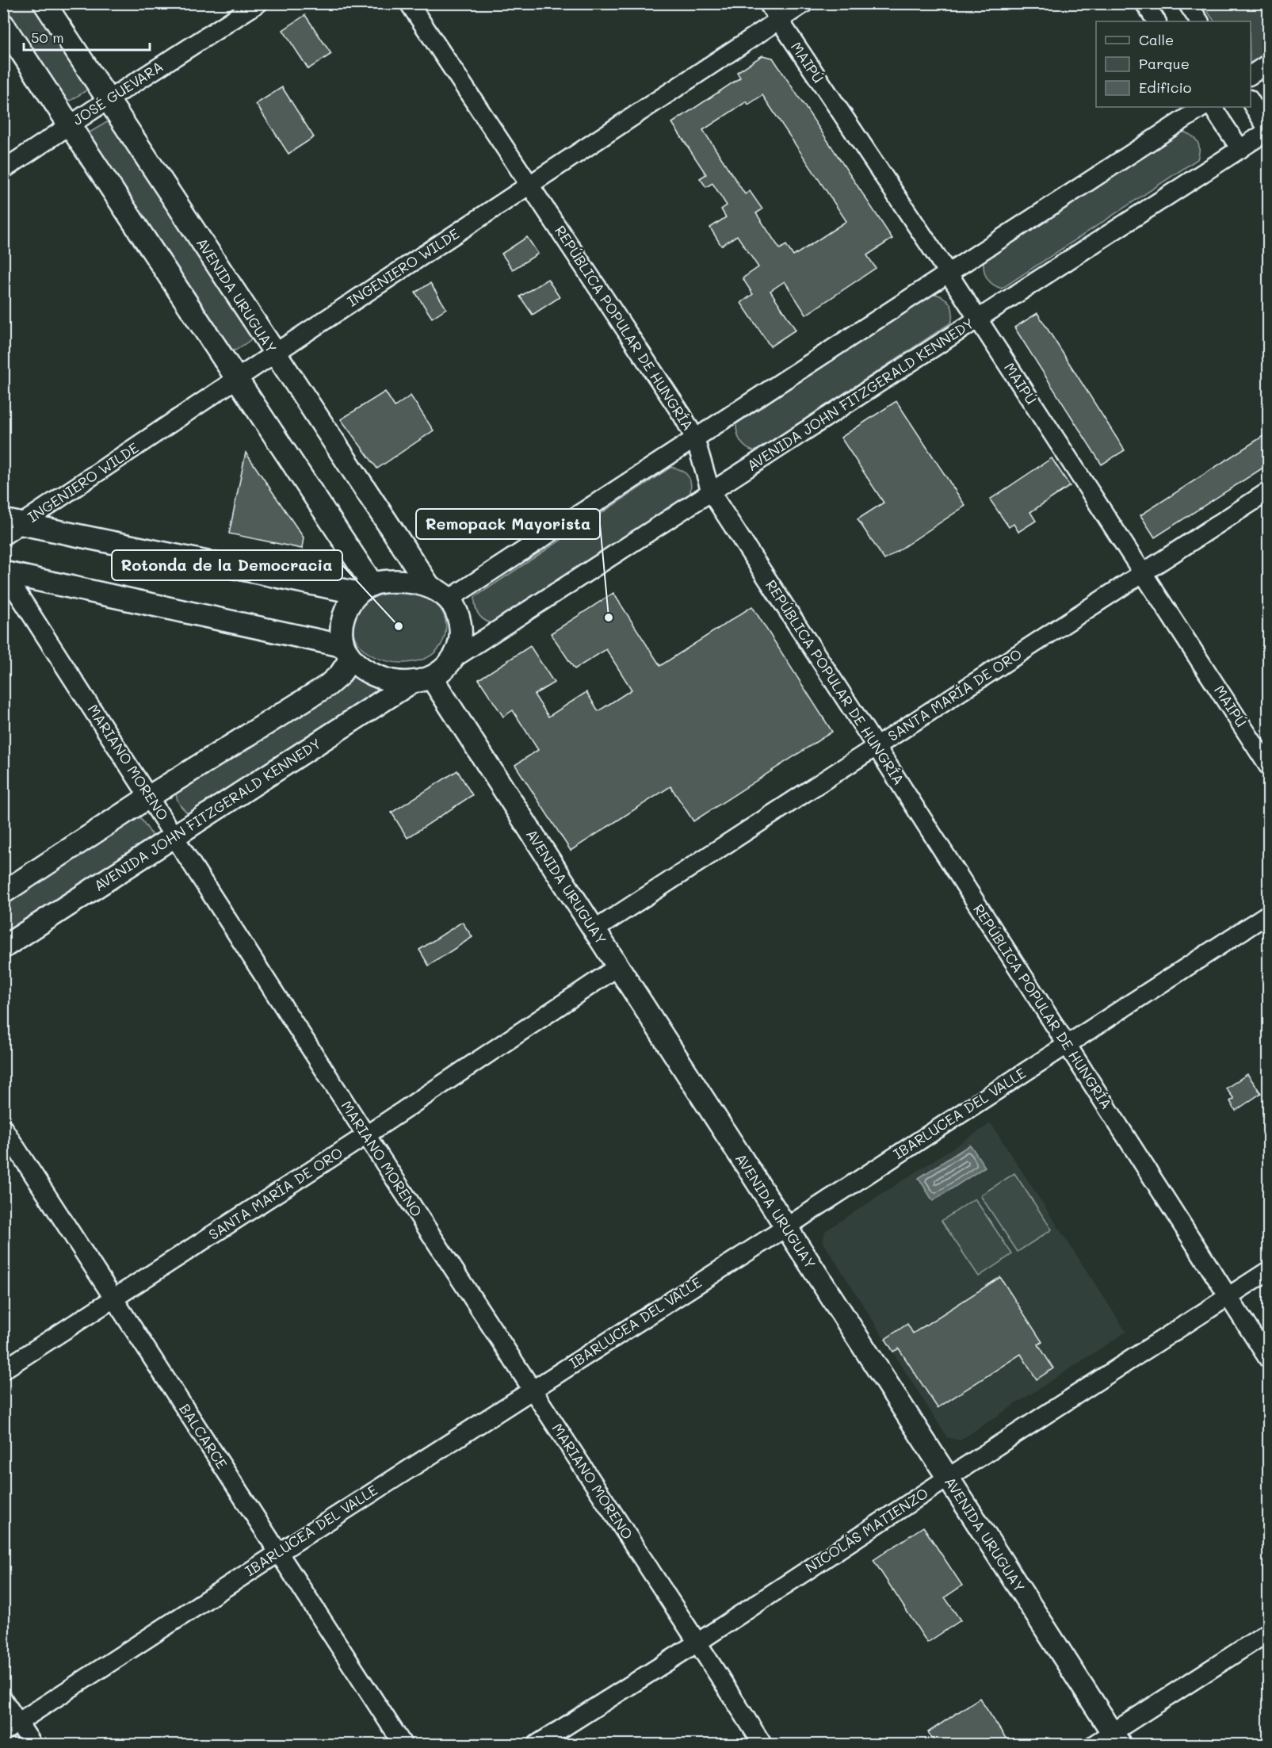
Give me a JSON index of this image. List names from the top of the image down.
{
  "streets": {
    "street": [
      "MAIPÚ",
      "JOSÉ GUEVARA",
      "INGENIERO WILDE",
      "AVENIDA URUGUAY",
      "REPÚBLICA POPULAR DE HUNGRÍA",
      "AVENIDA JOHN FITZGERALD KENNEDY",
      "SANTA MARÍA DE ORO",
      "MARIANO MORENO",
      "IBARLUCEA DEL VALLE",
      "BALCARCE",
      "NICOLÁS MATIENZO"
    ]
  },
  "crossings": [
    ["MAIPÚ", "INGENIERO WILDE"],
    ["MAIPÚ", "AVENIDA JOHN FITZGERALD KENNEDY"],
    ["MAIPÚ", "SANTA MARÍA DE ORO"],
    ["JOSÉ GUEVARA", "AVENIDA URUGUAY"],
    ["INGENIERO WILDE", "AVENIDA URUGUAY"],
    ["INGENIERO WILDE", "REPÚBLICA POPULAR DE HUNGRÍA"],
    ["AVENIDA URUGUAY", "AVENIDA JOHN FITZGERALD KENNEDY"],
    ["AVENIDA URUGUAY", "SANTA MARÍA DE ORO"],
    ["AVENIDA URUGUAY", "IBARLUCEA DEL VALLE"],
    ["AVENIDA URUGUAY", "NICOLÁS MATIENZO"],
    ["REPÚBLICA POPULAR DE HUNGRÍA", "AVENIDA JOHN FITZGERALD KENNEDY"],
    ["REPÚBLICA POPULAR DE HUNGRÍA", "SANTA MARÍA DE ORO"],
    ["REPÚBLICA POPULAR DE HUNGRÍA", "IBARLUCEA DEL VALLE"],
    ["REPÚBLICA POPULAR DE HUNGRÍA", "NICOLÁS MATIENZO"],
    ["AVENIDA JOHN FITZGERALD KENNEDY", "MARIANO MORENO"],
    ["SANTA MARÍA DE ORO", "MARIANO MORENO"],
    ["SANTA MARÍA DE ORO", "BALCARCE"],
    ["MARIANO MORENO", "IBARLUCEA DEL VALLE"],
    ["MARIANO MORENO", "NICOLÁS MATIENZO"],
    ["IBARLUCEA DEL VALLE", "BALCARCE"]
  ],
  "places": ["Remopack Mayorista", "Rotonda de la Democracia"],
  "legend": ["Calle", "Parque", "Edificio"],
  "scale_bar": "50 m"
}
